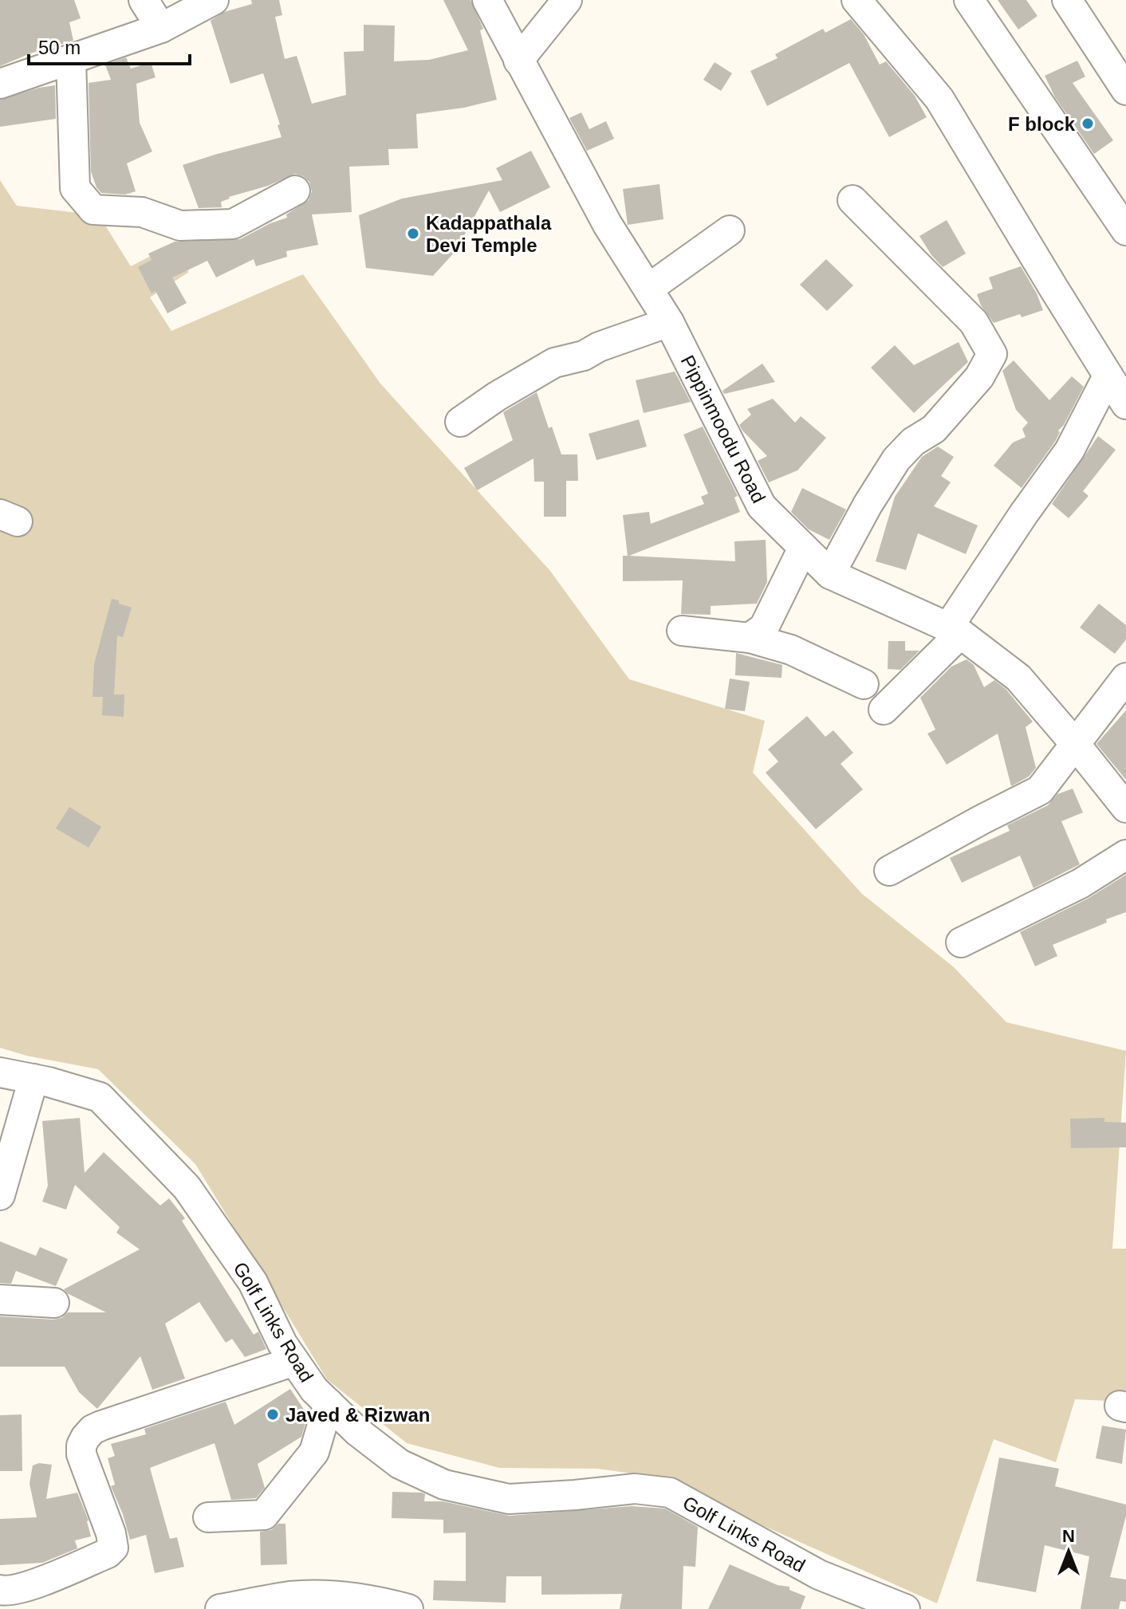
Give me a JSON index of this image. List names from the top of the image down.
{
  "streets": {
    "street": ["Pippinmoodu Road", "Golf Links Road"]
  },
  "places": ["F block", "Kadappathala Devi Temple", "Javed & Rizwan"],
  "scale_bar": "50 m",
  "north": "top"
}
